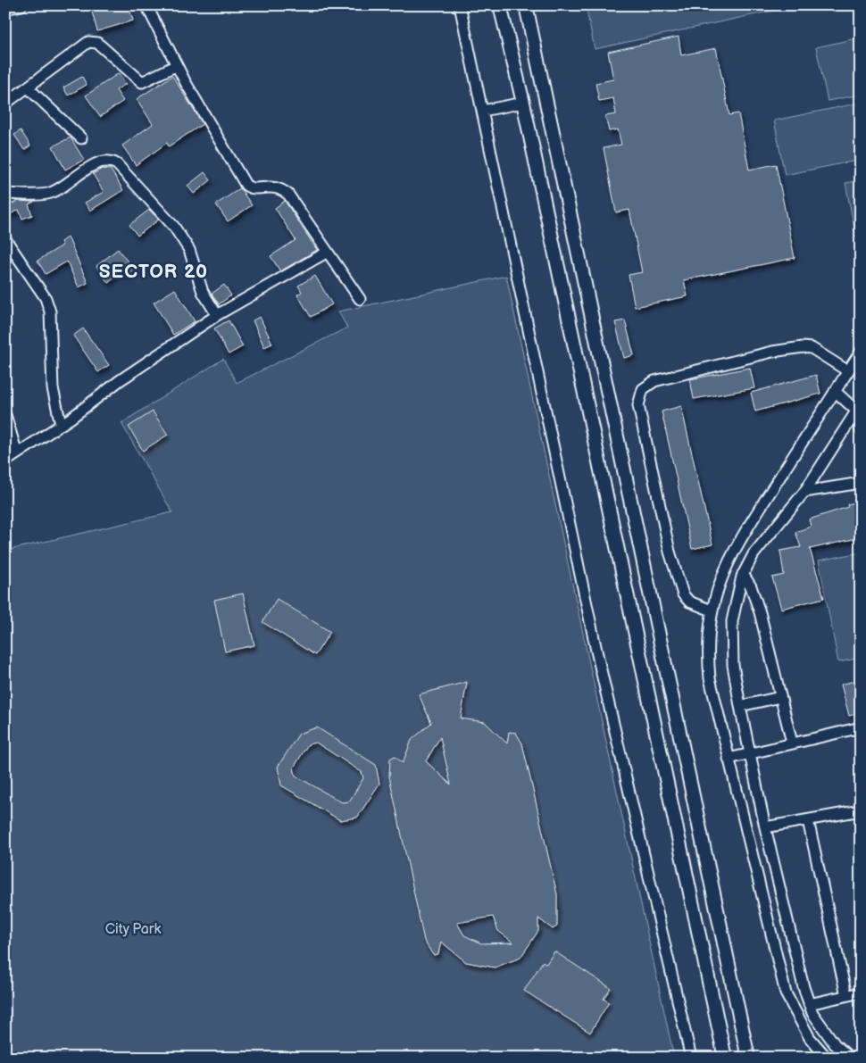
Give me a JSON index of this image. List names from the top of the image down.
{
  "districts": ["SECTOR 20"],
  "parks": ["City Park"]
}
